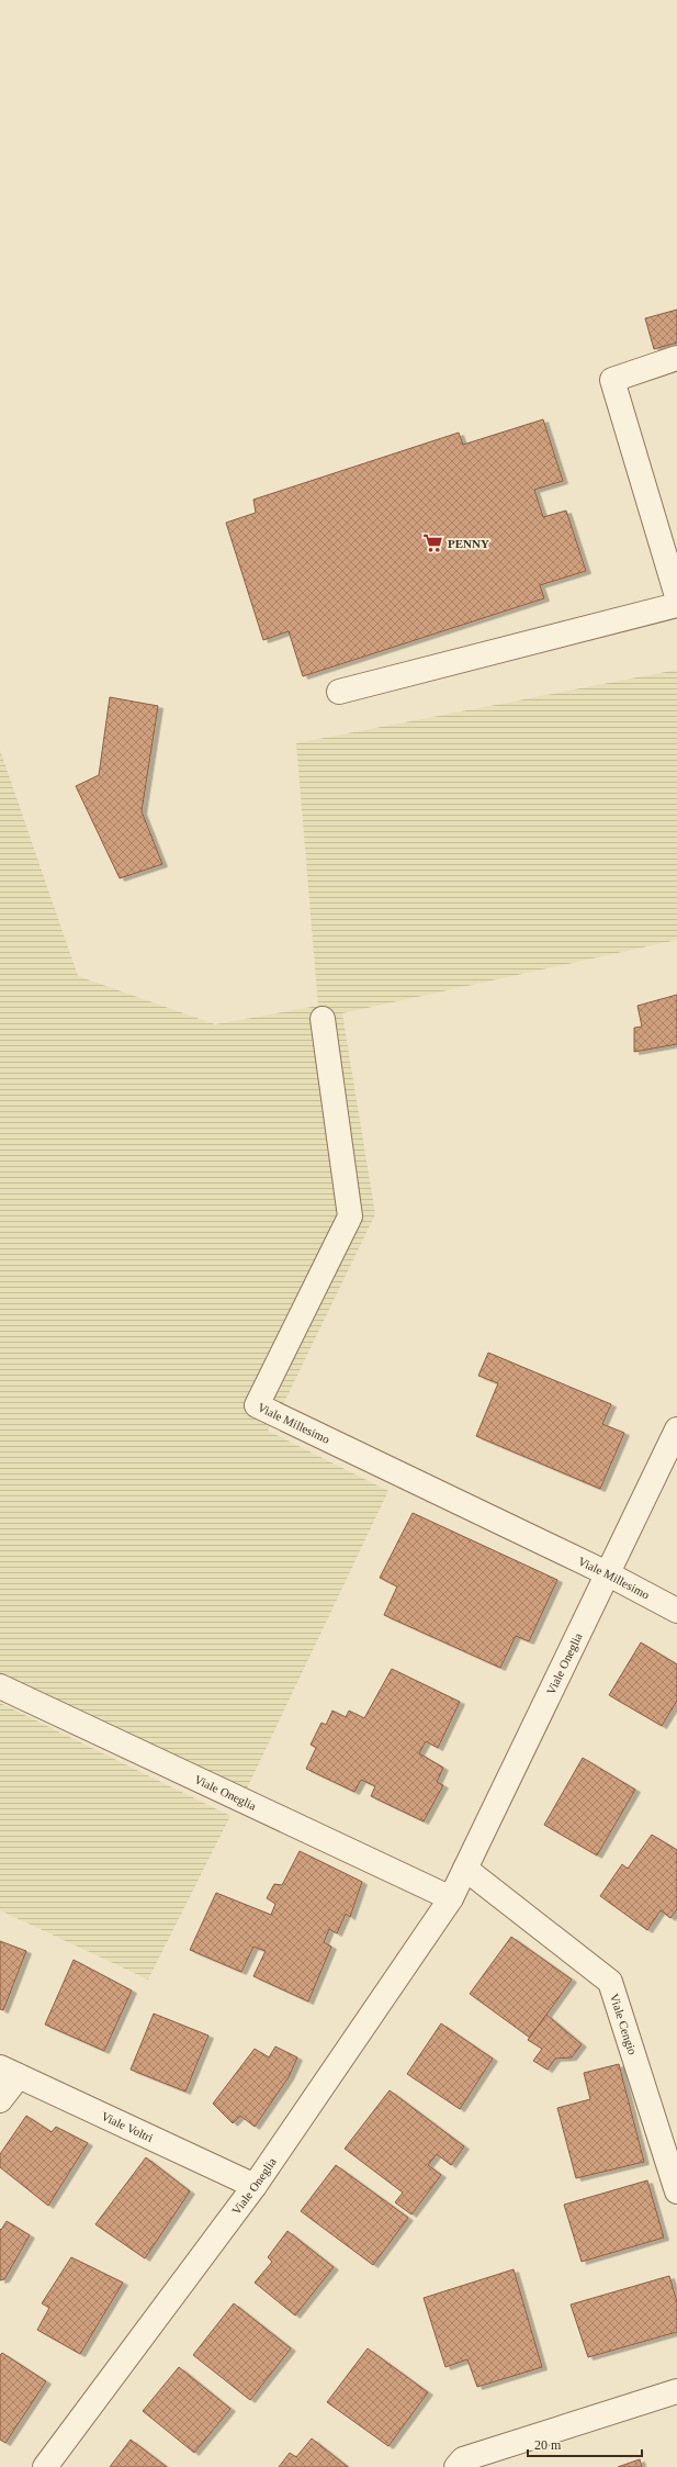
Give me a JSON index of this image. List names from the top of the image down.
{
  "streets": {
    "street": [
      "Viale Millesimo",
      "Viale Oneglia",
      "Viale Cengio",
      "Viale Voltri"
    ]
  },
  "crossings": [
    ["Viale Millesimo", "Viale Oneglia"],
    ["Viale Oneglia", "Viale Cengio"],
    ["Viale Oneglia", "Viale Voltri"]
  ],
  "places": {
    "supermarket": ["PENNY"]
  },
  "scale_bar": "20 m"
}
